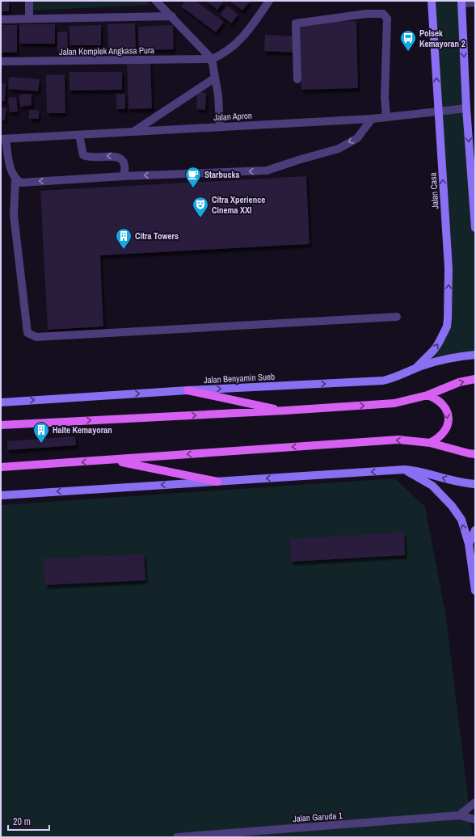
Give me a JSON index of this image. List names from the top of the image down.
{
  "streets": {
    "main road": ["Jalan Casa", "Jalan Benyamin Sueb"],
    "street": ["Jalan Komplek Angkasa Pura", "Jalan Apron", "Jalan Garuda 1"]
  },
  "crossings": [
    ["Jalan Apron", "Jalan Casa"],
    ["Jalan Casa", "Jalan Benyamin Sueb"]
  ],
  "places": {
    "bus stop": ["Polsek Kemayoran 2"],
    "cafe": ["Starbucks"],
    "theatre": ["Citra Xperience Cinema XXI"],
    "building": ["Citra Towers", "Halte Kemayoran"]
  },
  "scale_bar": "20 m"
}
